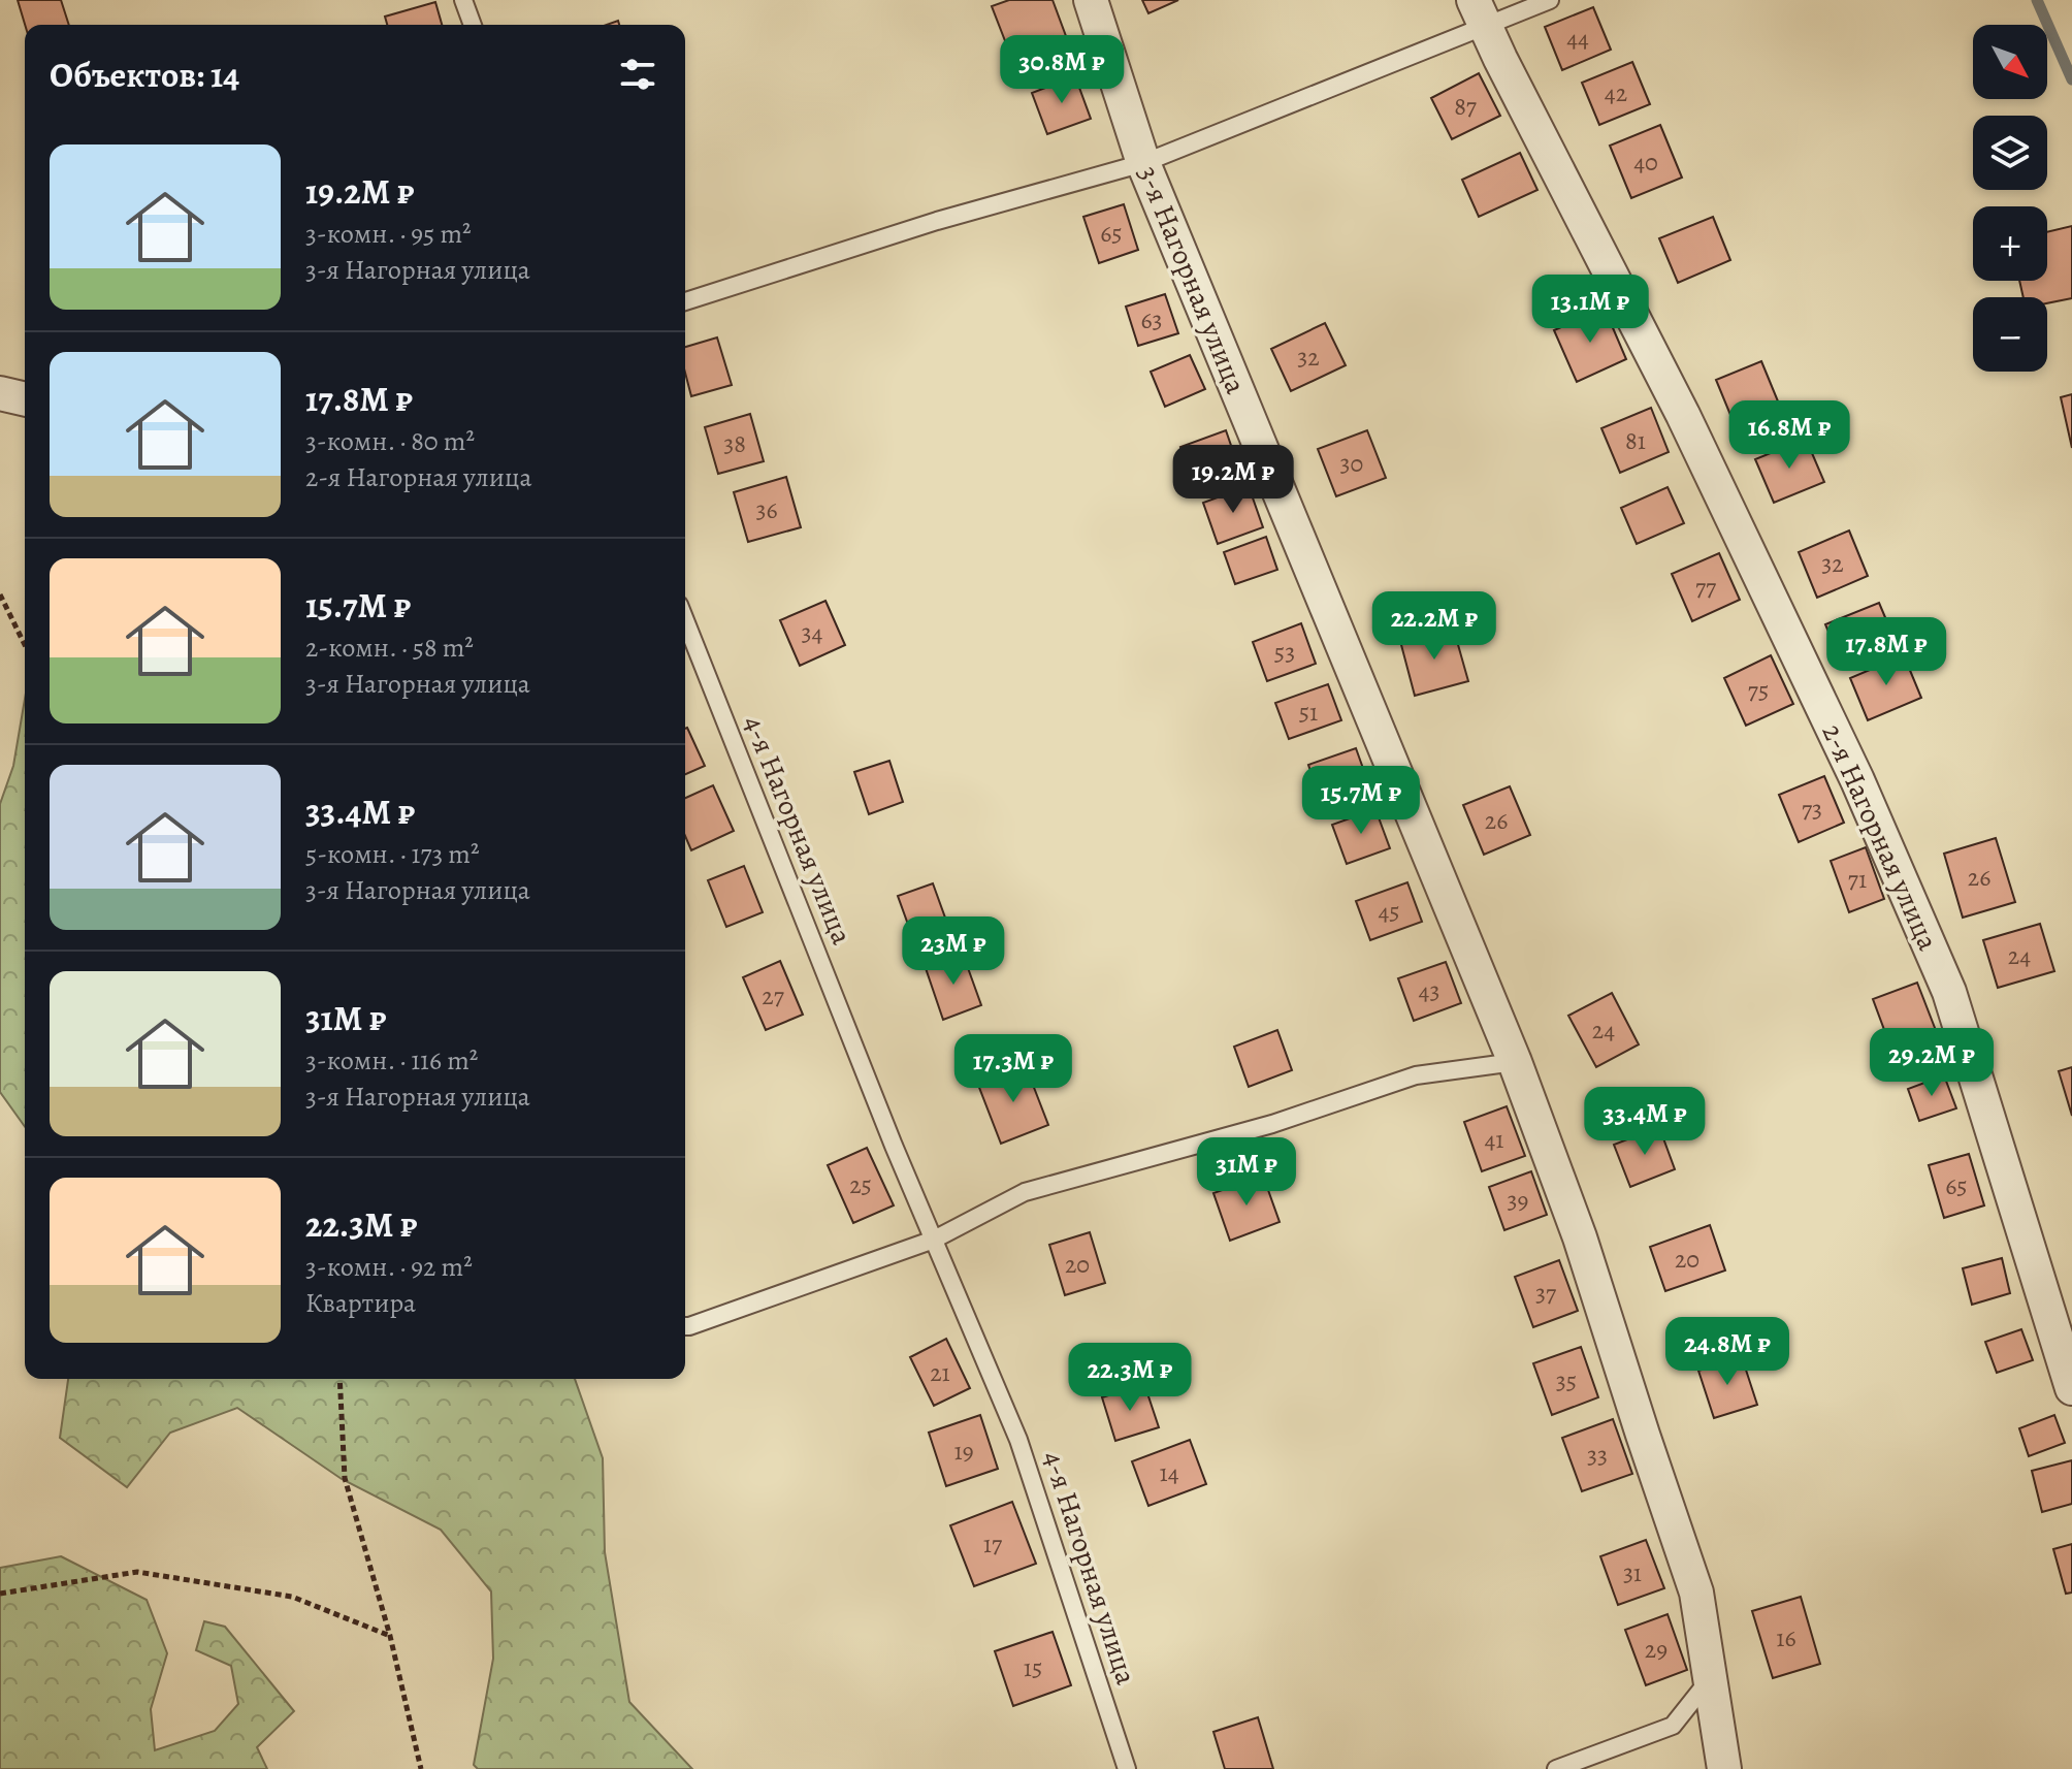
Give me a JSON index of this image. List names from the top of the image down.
{
  "streets": {
    "street": ["3-я Нагорная улица", "2-я Нагорная улица"],
    "lane": ["4-я Нагорная улица"]
  },
  "house_numbers": [
    "44",
    "42",
    "87",
    "40",
    "65",
    "63",
    "32",
    "81",
    "38",
    "30",
    "36",
    "32",
    "77",
    "34",
    "53",
    "75",
    "51",
    "73",
    "26",
    "26",
    "71",
    "45",
    "24",
    "43",
    "27",
    "24",
    "41",
    "25",
    "65",
    "39",
    "20",
    "20",
    "37",
    "21",
    "35",
    "19",
    "33",
    "14",
    "17",
    "31",
    "16",
    "29",
    "15"
  ],
  "north": "bottom right",
  "page": {
    "map_buttons": ["+", "−"],
    "heading": "Объектов: 14",
    "price": [
      "30.8M ₽",
      "13.1M ₽",
      "16.8M ₽",
      "19.2M ₽",
      "22.2M ₽",
      "17.8M ₽",
      "15.7M ₽",
      "23M ₽",
      "29.2M ₽",
      "17.3M ₽",
      "33.4M ₽",
      "31M ₽",
      "24.8M ₽",
      "22.3M ₽"
    ],
    "list": [
      {
        "name": "19.2M ₽",
        "note": "3-комн. · 95 m² · 3-я Нагорная улица"
      },
      {
        "name": "17.8M ₽",
        "note": "3-комн. · 80 m² · 2-я Нагорная улица"
      },
      {
        "name": "15.7M ₽",
        "note": "2-комн. · 58 m² · 3-я Нагорная улица"
      },
      {
        "name": "33.4M ₽",
        "note": "5-комн. · 173 m² · 3-я Нагорная улица"
      },
      {
        "name": "31M ₽",
        "note": "3-комн. · 116 m² · 3-я Нагорная улица"
      },
      {
        "name": "22.3M ₽",
        "note": "3-комн. · 92 m² · Квартира"
      }
    ]
  }
}
